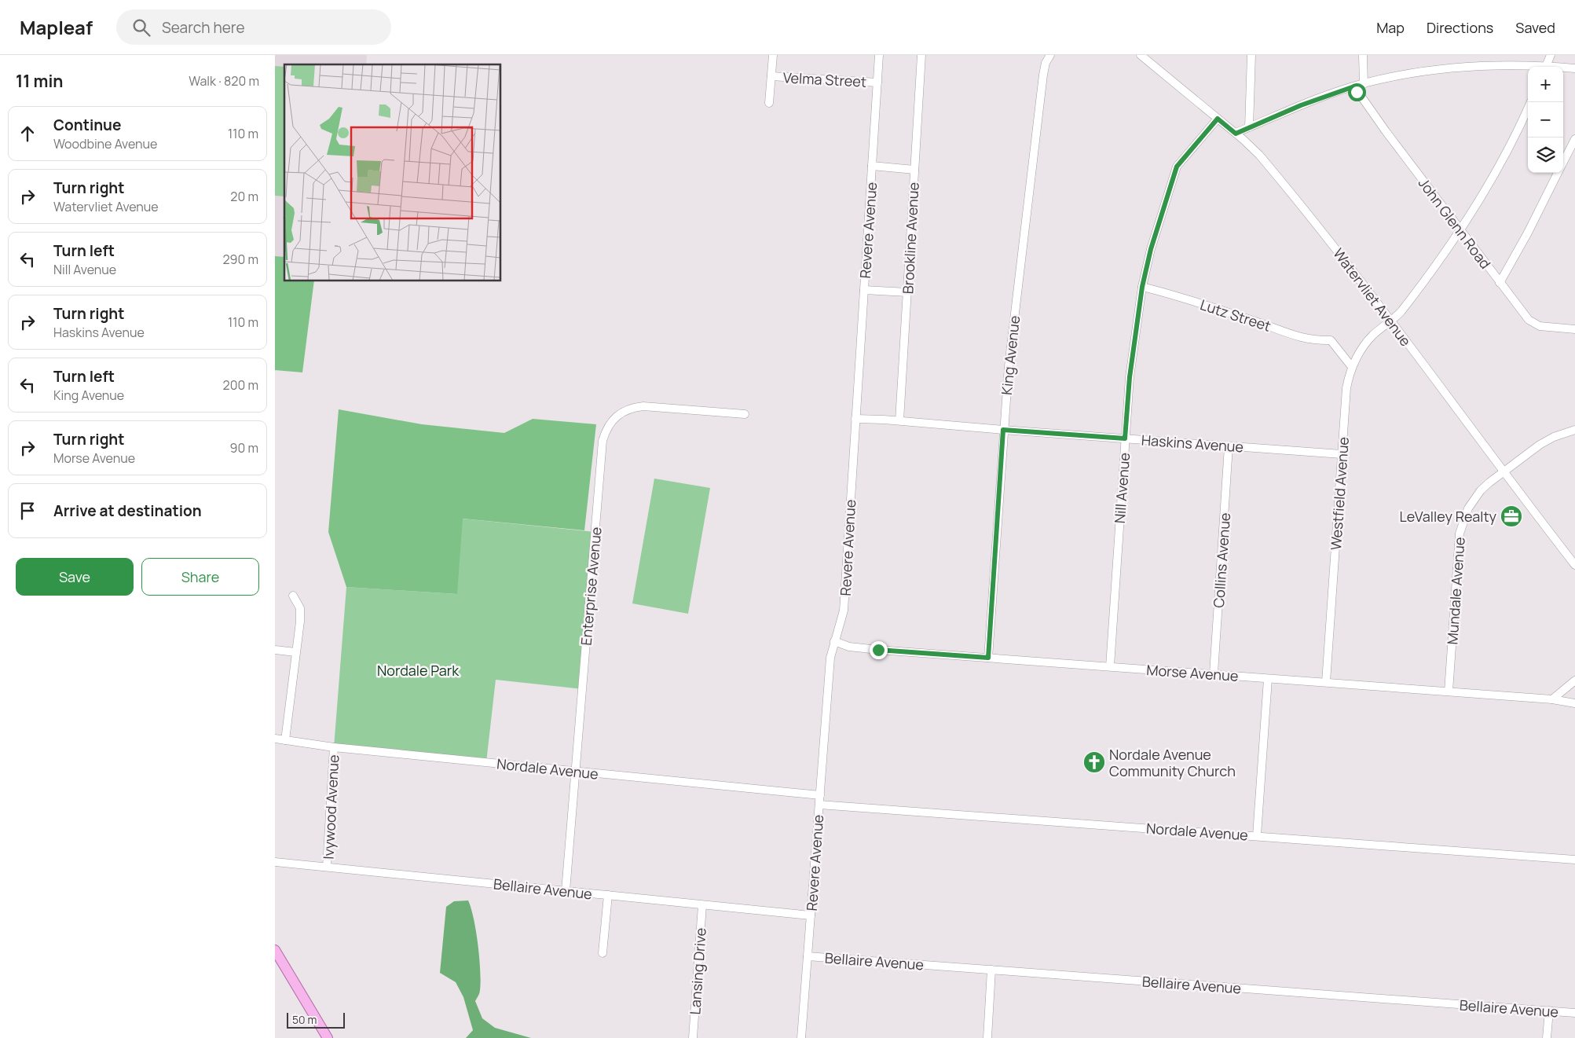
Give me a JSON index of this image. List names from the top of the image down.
{
  "streets": {
    "street": [
      "Velma Street",
      "John Glenn Road",
      "Revere Avenue",
      "Brookline Avenue",
      "Watervliet Avenue",
      "Lutz Street",
      "King Avenue",
      "Haskins Avenue",
      "Nill Avenue",
      "Westfield Avenue",
      "Collins Avenue",
      "Enterprise Avenue",
      "Mundale Avenue",
      "Morse Avenue",
      "Nordale Avenue",
      "Ivywood Avenue",
      "Bellaire Avenue",
      "Lansing Drive"
    ]
  },
  "crossings": [
    ["Velma Street", "Revere Avenue"],
    ["John Glenn Road", "Westfield Avenue"],
    ["Revere Avenue", "Haskins Avenue"],
    ["Revere Avenue", "Morse Avenue"],
    ["Revere Avenue", "Nordale Avenue"],
    ["Revere Avenue", "Bellaire Avenue"],
    ["Brookline Avenue", "Haskins Avenue"],
    ["Watervliet Avenue", "Nill Avenue"],
    ["Watervliet Avenue", "Westfield Avenue"],
    ["Watervliet Avenue", "Mundale Avenue"],
    ["Lutz Street", "Nill Avenue"],
    ["Lutz Street", "Westfield Avenue"],
    ["King Avenue", "Haskins Avenue"],
    ["King Avenue", "Morse Avenue"],
    ["Haskins Avenue", "Nill Avenue"],
    ["Haskins Avenue", "Westfield Avenue"],
    ["Haskins Avenue", "Collins Avenue"],
    ["Nill Avenue", "Morse Avenue"],
    ["Westfield Avenue", "Morse Avenue"],
    ["Collins Avenue", "Morse Avenue"],
    ["Enterprise Avenue", "Nordale Avenue"],
    ["Enterprise Avenue", "Bellaire Avenue"],
    ["Mundale Avenue", "Morse Avenue"],
    ["Nordale Avenue", "Ivywood Avenue"],
    ["Ivywood Avenue", "Bellaire Avenue"],
    ["Bellaire Avenue", "Lansing Drive"]
  ],
  "parks": ["Nordale Park"],
  "places": {
    "office": ["LeValley Realty"],
    "church": ["Nordale Avenue Community Church"]
  },
  "scale_bar": "50 m",
  "page": {
    "header": "Mapleaf",
    "search": "Search here",
    "nav": ["Map", "Directions", "Saved"],
    "heading": ["11 min", "Walk · 820 m"],
    "map_buttons": ["+", "−"],
    "list": [
      ["Continue", "Woodbine Avenue", "110 m"],
      ["Turn right", "Watervliet Avenue", "20 m"],
      ["Turn left", "Nill Avenue", "290 m"],
      ["Turn right", "Haskins Avenue", "110 m"],
      ["Turn left", "King Avenue", "200 m"],
      ["Turn right", "Morse Avenue", "90 m"],
      "Arrive at destination"
    ],
    "buttons": ["Save", "Share"],
    "scale": "50 m"
  }
}
